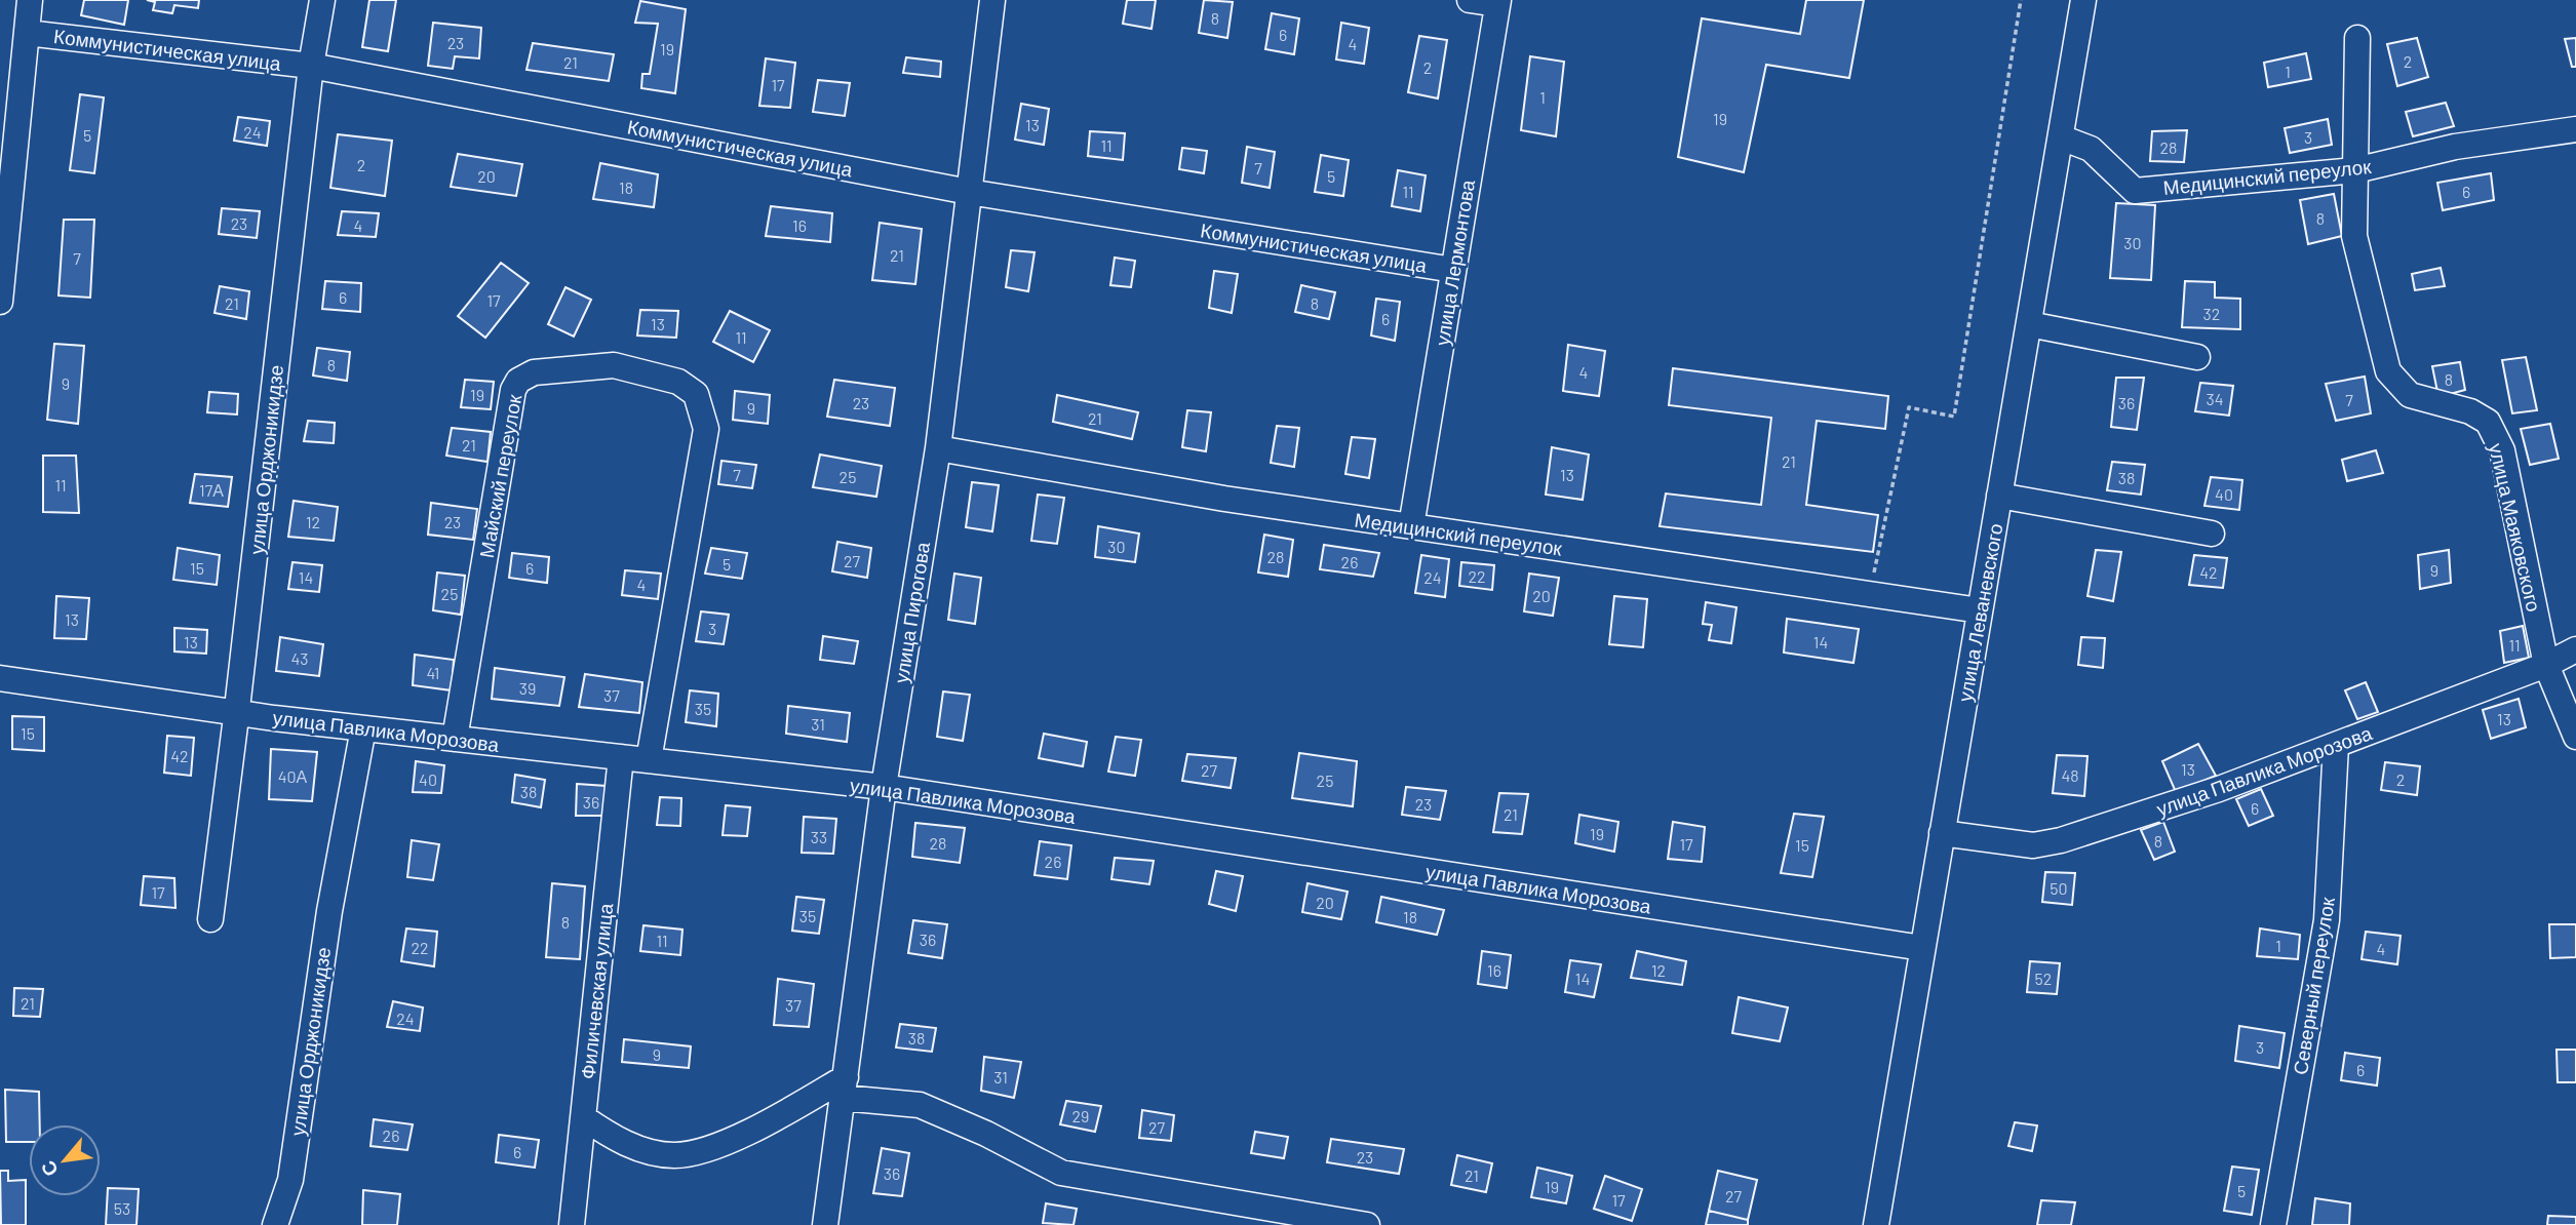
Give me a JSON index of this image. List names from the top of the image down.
{
  "streets": {
    "street": [
      "Коммунистическая улица",
      "Медицинский переулок",
      "улица Лермонтова",
      "улица Орджоникидзе",
      "Майский переулок",
      "улица Маяковского",
      "улица Пирогова",
      "улица Леваневского",
      "улица Павлика Морозова",
      "Северный переулок",
      "Филичевская улица"
    ]
  },
  "crossings": [
    ["Коммунистическая улица", "улица Лермонтова"],
    ["Коммунистическая улица", "улица Орджоникидзе"],
    ["Коммунистическая улица", "улица Пирогова"],
    ["Медицинский переулок", "улица Лермонтова"],
    ["Медицинский переулок", "улица Маяковского"],
    ["Медицинский переулок", "улица Пирогова"],
    ["Медицинский переулок", "улица Леваневского"],
    ["улица Орджоникидзе", "улица Павлика Морозова"],
    ["Майский переулок", "улица Павлика Морозова"],
    ["улица Маяковского", "улица Павлика Морозова"],
    ["улица Пирогова", "улица Павлика Морозова"],
    ["улица Леваневского", "улица Павлика Морозова"],
    ["улица Павлика Морозова", "Северный переулок"],
    ["улица Павлика Морозова", "Филичевская улица"]
  ],
  "house_numbers": [
    "8",
    "6",
    "23",
    "4",
    "19",
    "2",
    "21",
    "2",
    "1",
    "17",
    "1",
    "19",
    "13",
    "24",
    "5",
    "3",
    "11",
    "28",
    "2",
    "7",
    "20",
    "5",
    "18",
    "11",
    "6",
    "8",
    "23",
    "4",
    "16",
    "30",
    "21",
    "7",
    "6",
    "17",
    "21",
    "8",
    "32",
    "6",
    "13",
    "11",
    "8",
    "4",
    "8",
    "9",
    "19",
    "34",
    "7",
    "23",
    "36",
    "9",
    "21",
    "21",
    "21",
    "7",
    "13",
    "25",
    "38",
    "11",
    "17А",
    "40",
    "12",
    "23",
    "30",
    "28",
    "27",
    "26",
    "5",
    "15",
    "6",
    "9",
    "42",
    "22",
    "14",
    "24",
    "4",
    "25",
    "20",
    "13",
    "3",
    "13",
    "14",
    "11",
    "43",
    "41",
    "39",
    "37",
    "35",
    "13",
    "31",
    "15",
    "42",
    "13",
    "27",
    "48",
    "40А",
    "40",
    "2",
    "25",
    "38",
    "36",
    "23",
    "6",
    "21",
    "19",
    "33",
    "8",
    "28",
    "17",
    "15",
    "26",
    "50",
    "17",
    "20",
    "35",
    "18",
    "8",
    "36",
    "11",
    "1",
    "22",
    "4",
    "16",
    "12",
    "14",
    "52",
    "21",
    "37",
    "24",
    "38",
    "3",
    "9",
    "6",
    "31",
    "29",
    "27",
    "26",
    "6",
    "23",
    "36",
    "21",
    "19",
    "5",
    "27",
    "17",
    "53"
  ],
  "north": "bottom left"
}
